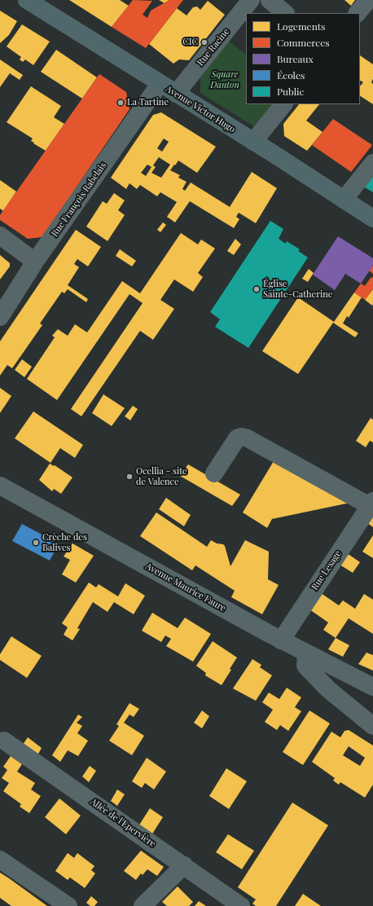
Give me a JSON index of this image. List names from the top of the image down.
{
  "streets": {
    "main road": ["Avenue Victor Hugo"],
    "street": [
      "Rue Racine",
      "Rue François Rabelais",
      "Rue Lesage",
      "Avenue Maurice Faure",
      "Allée de l'Epervière"
    ]
  },
  "crossings": [
    ["Rue Racine", "Avenue Victor Hugo"],
    ["Avenue Victor Hugo", "Rue François Rabelais"],
    ["Rue Lesage", "Avenue Maurice Faure"]
  ],
  "parks": ["Square Danton"],
  "places": [
    "CIC",
    "La Tartine",
    "Église Sainte-Catherine",
    "Ocellia - site de Valence",
    "Crèche des Balives"
  ],
  "legend": [
    "Logements",
    "Commerces",
    "Bureaux",
    "Écoles",
    "Public"
  ]
}
